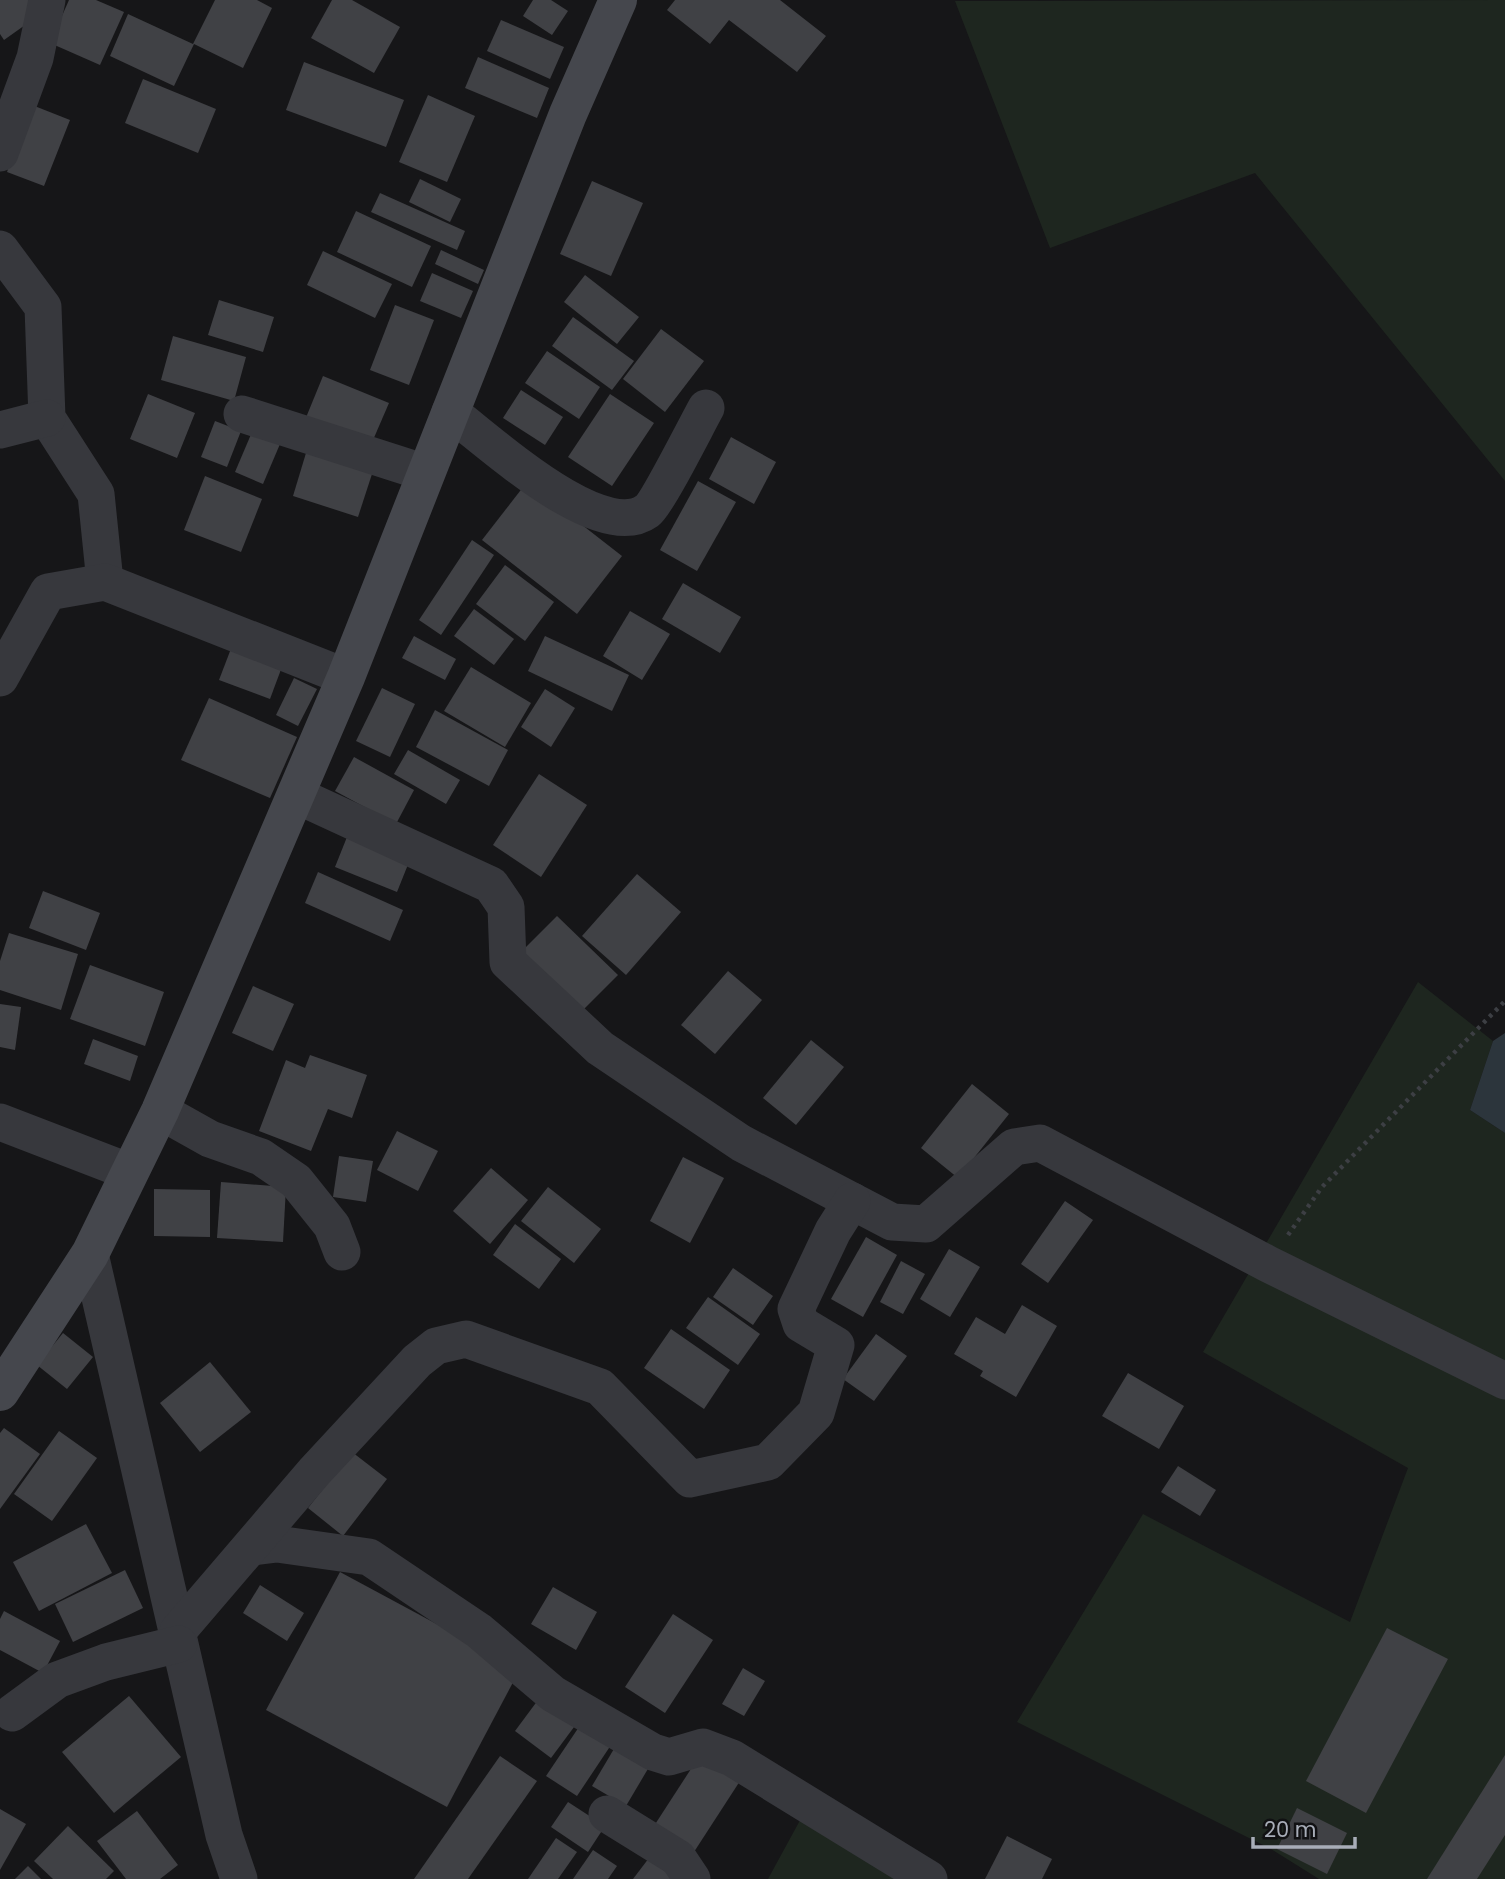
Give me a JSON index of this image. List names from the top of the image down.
{
  "scale_bar": "20 m"
}
